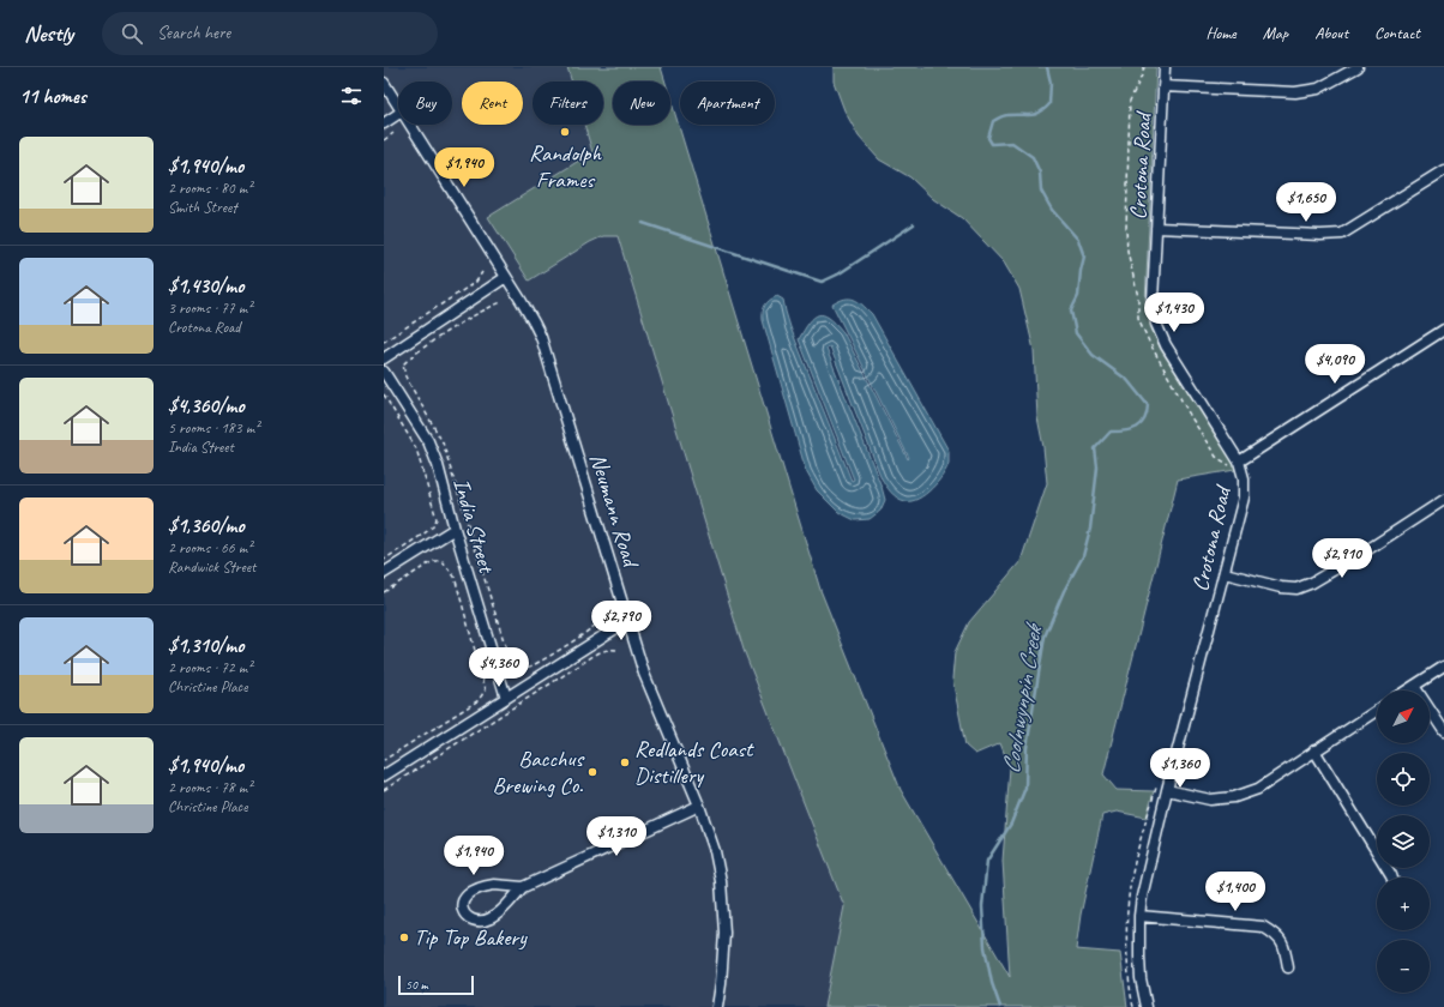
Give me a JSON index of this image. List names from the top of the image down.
{
  "streets": {
    "street": ["Crotona Road", "Neumann Road", "India Street"]
  },
  "water": ["Coolnwynpin Creek"],
  "places": [
    "Randolph Frames",
    "Redlands Coast Distillery",
    "Bacchus Brewing Co.",
    "Tip Top Bakery"
  ],
  "scale_bar": "50 m",
  "north": "top right",
  "page": {
    "header": "Nestly",
    "search": "Search here",
    "nav": [
      "Home",
      "Map",
      "About",
      "Contact"
    ],
    "heading": "11 homes",
    "chip": [
      "Buy",
      "Rent",
      "Filters",
      "New",
      "Apartment"
    ],
    "list": [
      {
        "name": "$1,940/mo",
        "note": "2 rooms · 80 m² · Smith Street"
      },
      {
        "name": "$1,430/mo",
        "note": "3 rooms · 77 m² · Crotona Road"
      },
      {
        "name": "$4,360/mo",
        "note": "5 rooms · 183 m² · India Street"
      },
      {
        "name": "$1,360/mo",
        "note": "2 rooms · 66 m² · Randwick Street"
      },
      {
        "name": "$1,310/mo",
        "note": "2 rooms · 72 m² · Christine Place"
      },
      {
        "name": "$1,940/mo",
        "note": "2 rooms · 78 m² · Christine Place"
      }
    ],
    "price": [
      "$1,940",
      "$1,650",
      "$1,430",
      "$4,090",
      "$2,910",
      "$2,790",
      "$4,360",
      "$1,360",
      "$1,310",
      "$1,940",
      "$1,400"
    ],
    "map_buttons": ["+", "−"],
    "scale": "50 m"
  }
}
